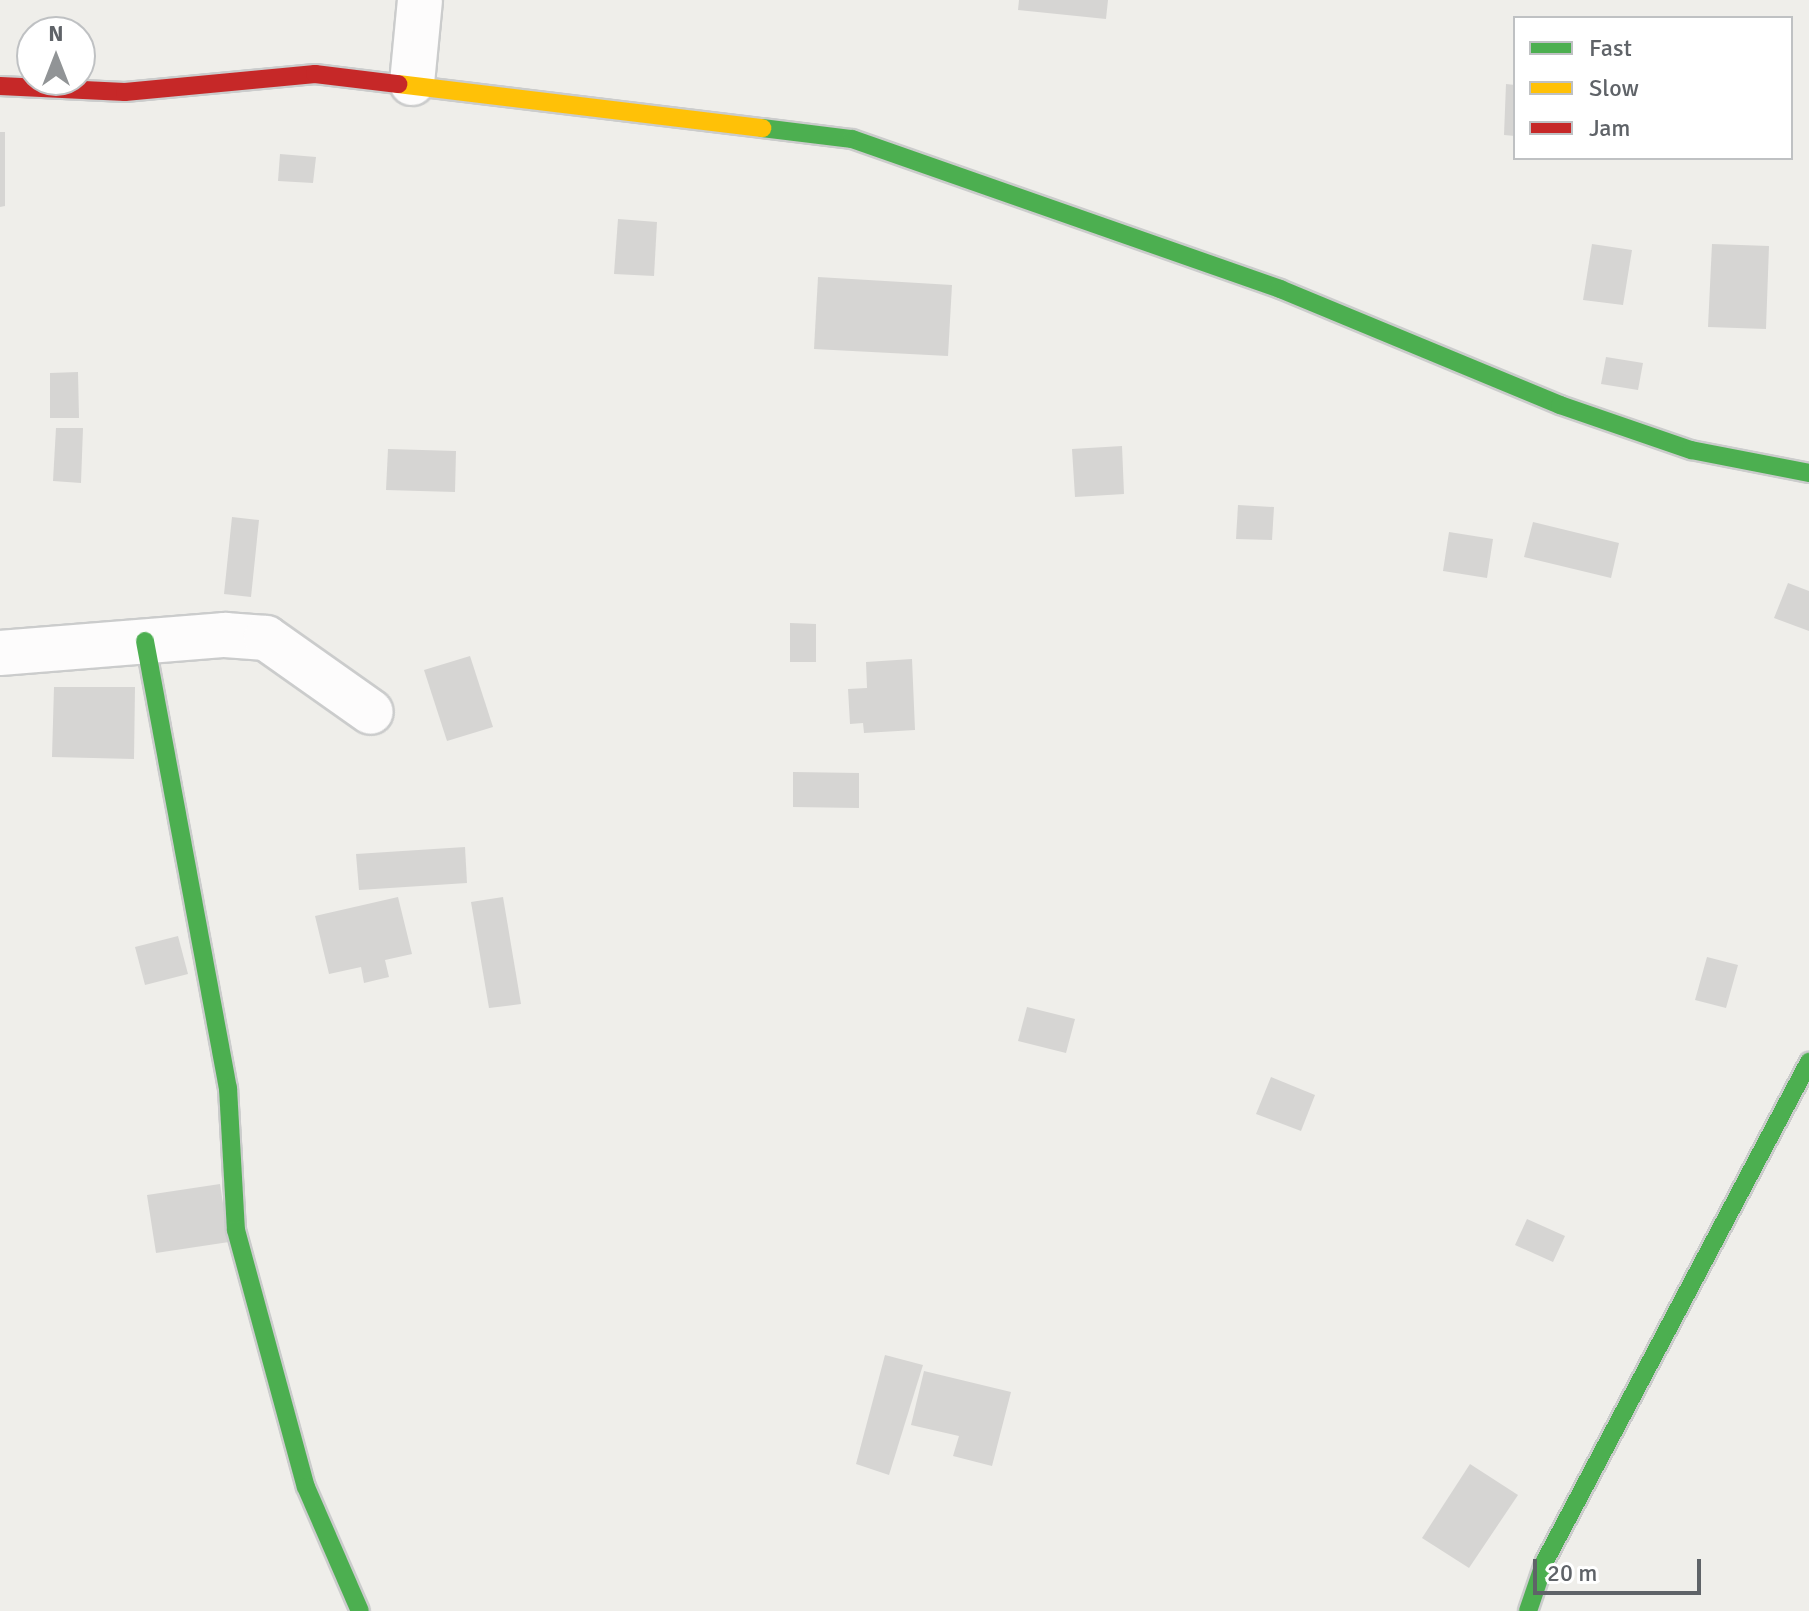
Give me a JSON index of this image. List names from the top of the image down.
{
  "legend": ["Fast", "Slow", "Jam"],
  "scale_bar": "20 m",
  "north": "top"
}
